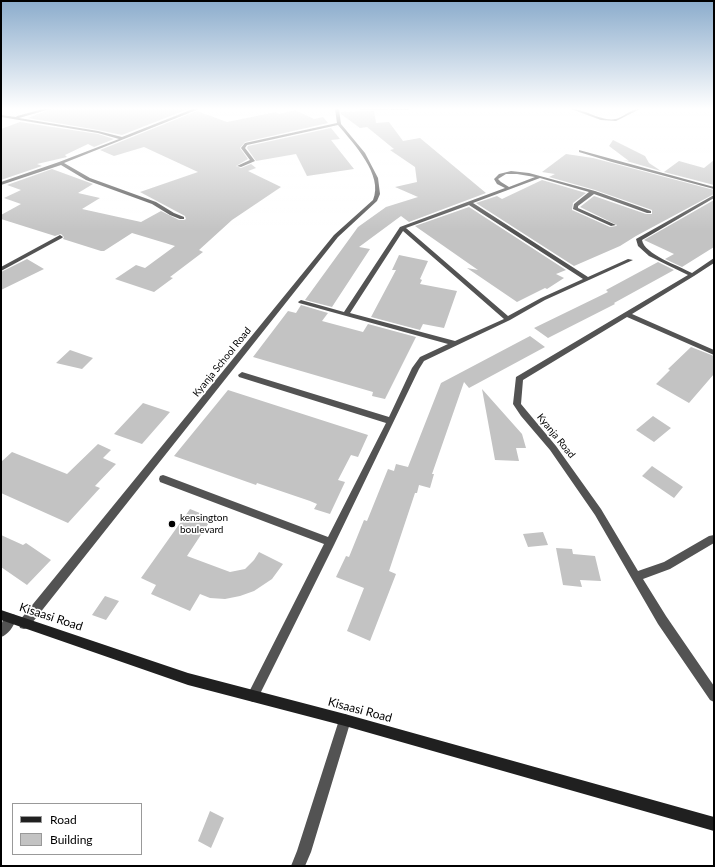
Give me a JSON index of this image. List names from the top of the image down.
{
  "streets": {
    "main road": ["Kisaasi Road"],
    "street": ["Kyanja School Road", "Kyanja Road"]
  },
  "crossings": [
    ["Kyanja School Road", "Kisaasi Road"]
  ],
  "places": ["kensington boulevard"],
  "legend": ["Road", "Building"]
}
